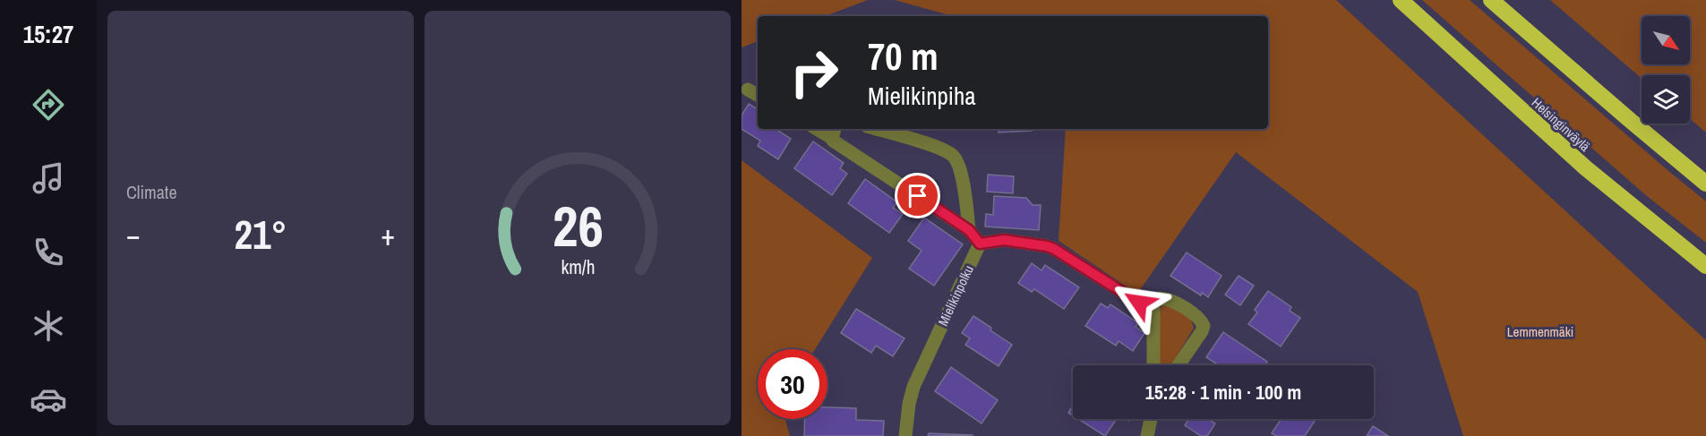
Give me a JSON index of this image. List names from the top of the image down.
{
  "streets": {
    "highway": ["Helsinginväylä"],
    "street": ["Mielikinpolku"]
  },
  "parks": ["Lemmenmäki"],
  "north": "bottom right",
  "page": {
    "tabs": "15:27",
    "tile": "Climate",
    "turn": ["70 m", "Mielikinpiha"],
    "heat": ["−", "21°", "+"],
    "limit": "30",
    "trip": "15:28 · 1 min · 100 m",
    "gauge": ["26", "km/h"]
  }
}
